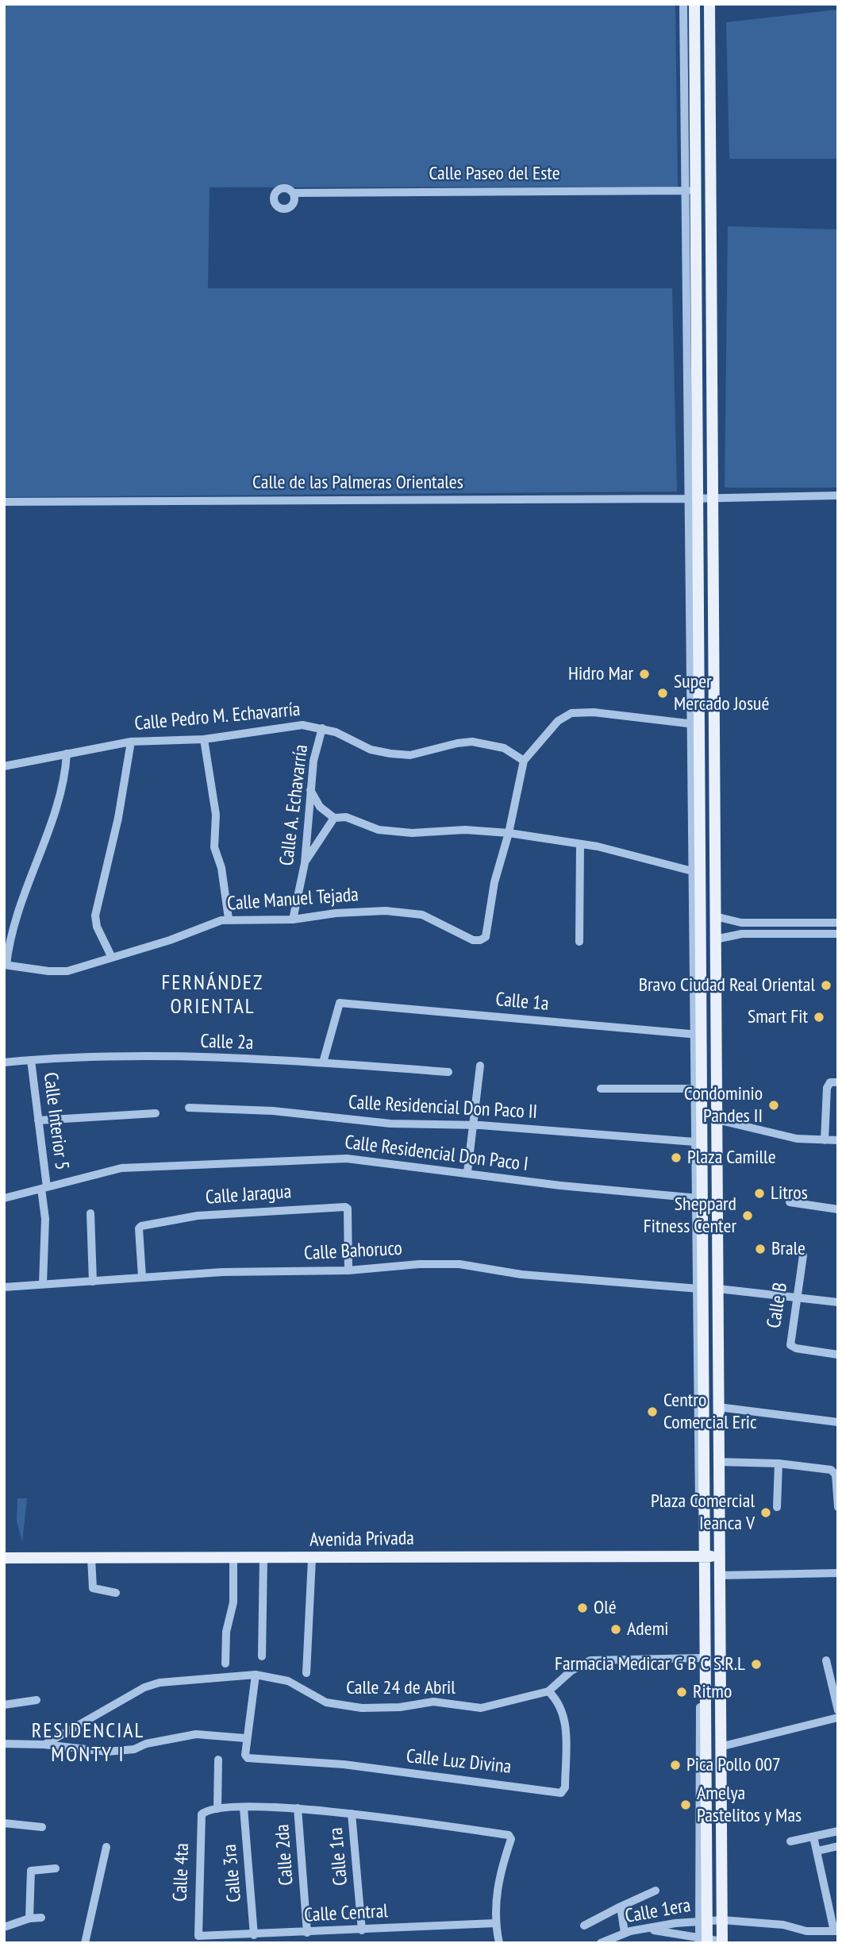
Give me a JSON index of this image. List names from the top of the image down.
{
  "streets": {
    "main road": ["Avenida Privada"],
    "street": [
      "Calle Paseo del Este",
      "Calle de las Palmeras Orientales",
      "Calle Pedro M. Echavarría",
      "Calle A. Echavarría",
      "Calle Manuel Tejada",
      "Calle 1a",
      "Calle 2a",
      "Calle Residencial Don Paco II",
      "Calle Interior 5",
      "Calle Residencial Don Paco I",
      "Calle Jaragua",
      "Calle Bahoruco",
      "Calle B",
      "Calle 24 de Abril",
      "Calle Luz Divina",
      "Calle 2da",
      "Calle 1ra",
      "Calle 4ta",
      "Calle 3ra",
      "Calle 1era",
      "Calle Central"
    ]
  },
  "crossings": [
    ["Calle Pedro M. Echavarría", "Calle A. Echavarría"],
    ["Calle A. Echavarría", "Calle Manuel Tejada"],
    ["Calle 1a", "Calle 2a"],
    ["Calle 2a", "Calle Interior 5"],
    ["Calle Interior 5", "Calle Residencial Don Paco I"],
    ["Calle Interior 5", "Calle Bahoruco"],
    ["Calle Jaragua", "Calle Bahoruco"],
    ["Calle 24 de Abril", "Calle Luz Divina"],
    ["Calle 2da", "Calle Central"],
    ["Calle 1ra", "Calle Central"],
    ["Calle 4ta", "Calle Central"],
    ["Calle 3ra", "Calle Central"]
  ],
  "districts": ["FERNÁNDEZ ORIENTAL", "RESIDENCIAL MONTY I"],
  "places": [
    "Hidro Mar",
    "Super Mercado Josué",
    "Bravo Ciudad Real Oriental",
    "Smart Fit",
    "Condominio Pandes II",
    "Plaza Camille",
    "Litros",
    "Sheppard Fitness Center",
    "Brale",
    "Centro Comercial Eric",
    "Plaza Comercial Ieanca V",
    "Olé",
    "Ademi",
    "Farmacia Medicar G B C S.R.L",
    "Ritmo",
    "Pica Pollo 007",
    "Amelya Pastelitos y Mas"
  ]
}
